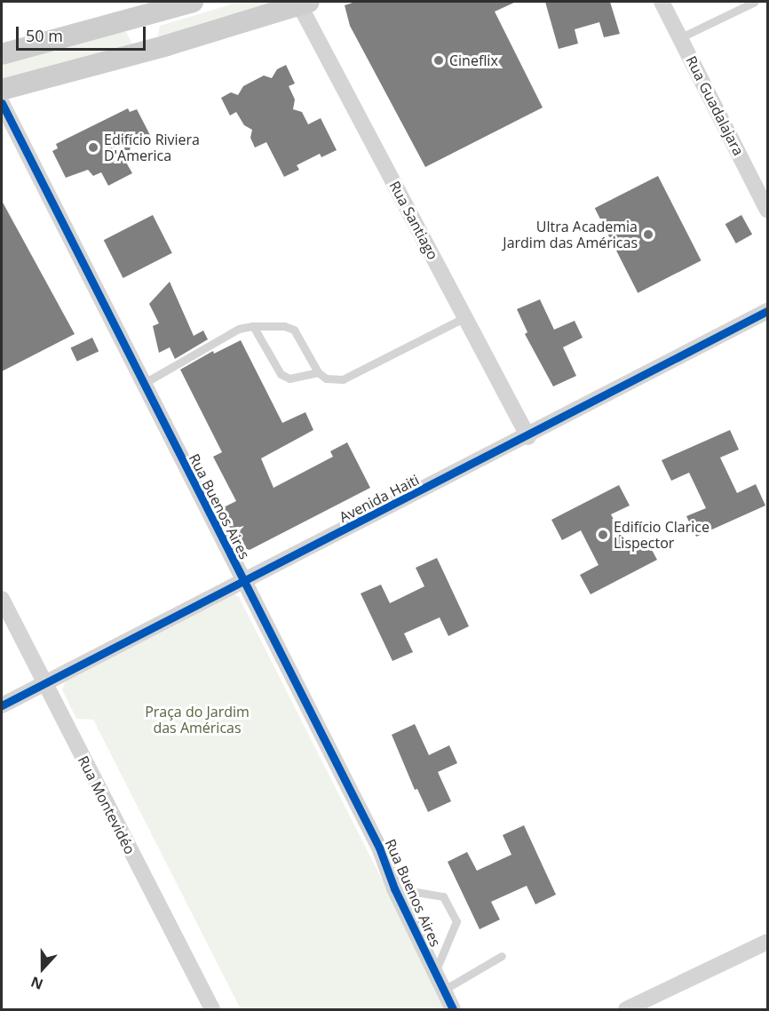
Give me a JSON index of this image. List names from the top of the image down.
{
  "streets": {
    "street": [
      "Rua Guadalajara",
      "Rua Santiago",
      "Avenida Haiti",
      "Rua Buenos Aires",
      "Rua Montevidéo"
    ]
  },
  "crossings": [
    ["Rua Santiago", "Avenida Haiti"],
    ["Avenida Haiti", "Rua Buenos Aires"],
    ["Avenida Haiti", "Rua Montevidéo"]
  ],
  "parks": ["Praça do Jardim das Américas"],
  "places": [
    "Cineflix",
    "Edifício Riviera D'America",
    "Ultra Academia Jardim das Américas",
    "Edifício Clarice Lispector"
  ],
  "scale_bar": "50 m",
  "north": "bottom"
}
